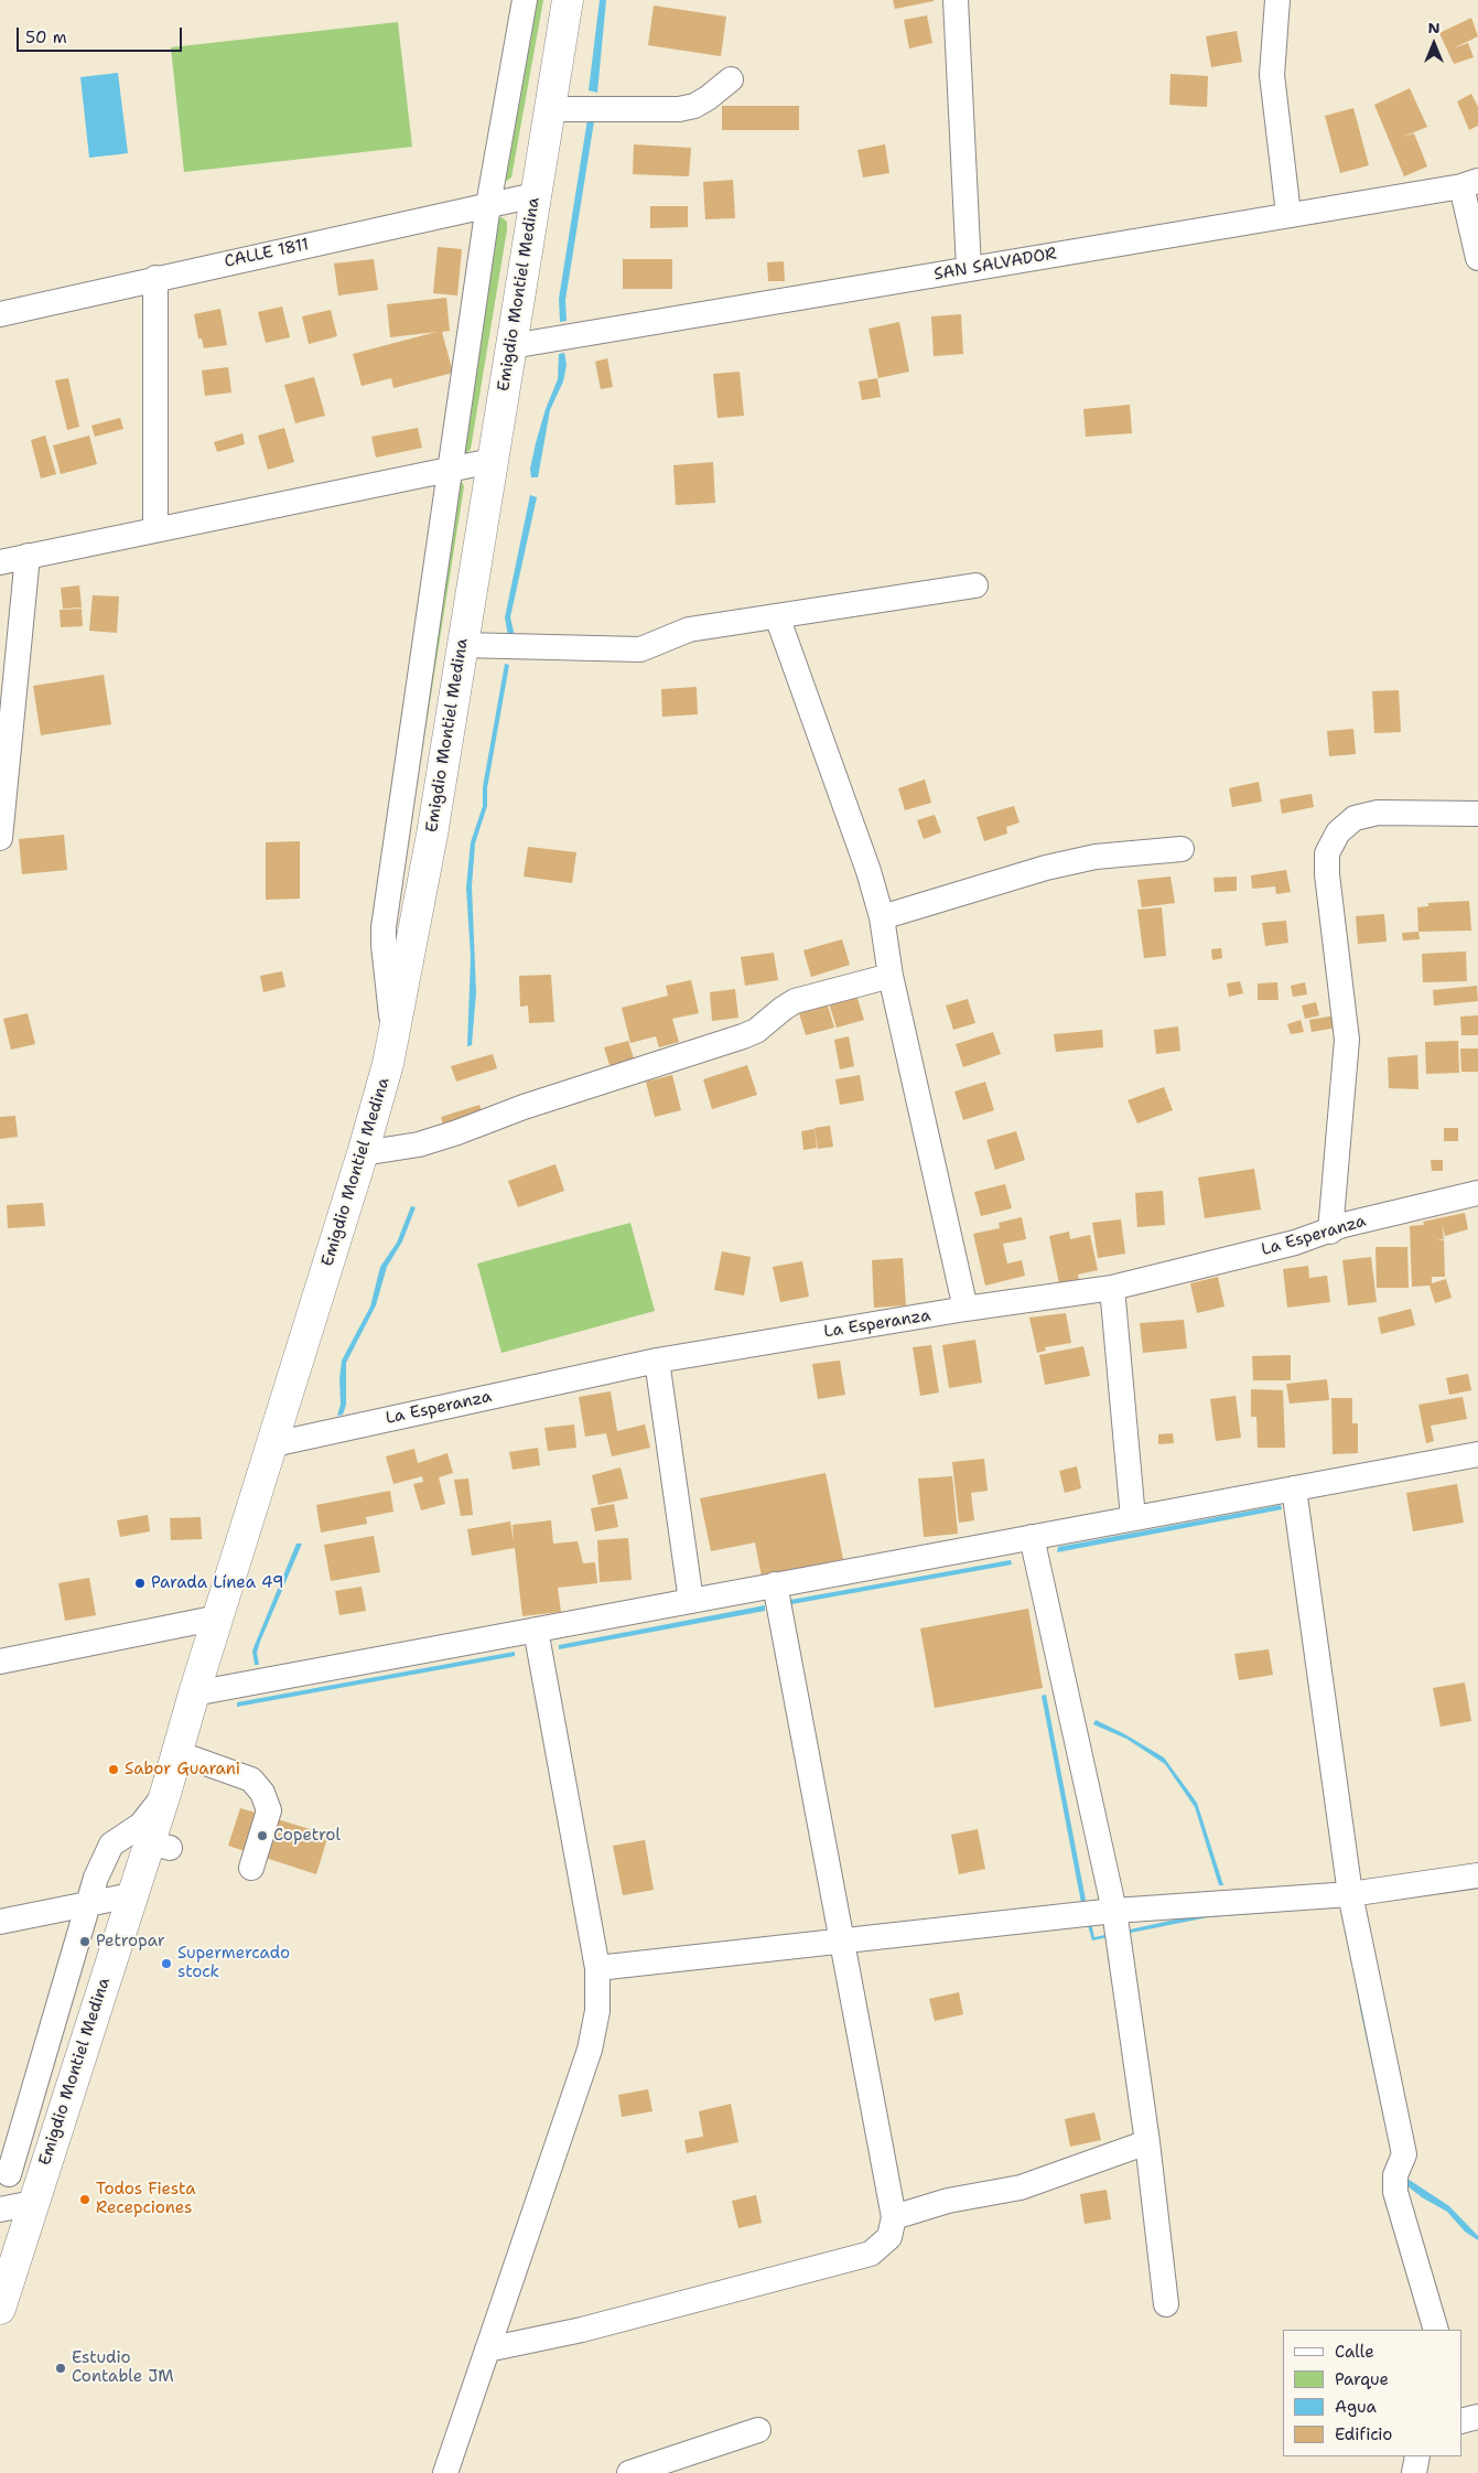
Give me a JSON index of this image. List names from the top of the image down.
{
  "streets": {
    "main road": ["Emigdio Montiel Medina"],
    "street": ["CALLE 1811", "SAN SALVADOR", "La Esperanza"]
  },
  "crossings": [
    ["CALLE 1811", "Emigdio Montiel Medina"],
    ["SAN SALVADOR", "Emigdio Montiel Medina"],
    ["Emigdio Montiel Medina", "La Esperanza"]
  ],
  "places": [
    "Parada Línea 49",
    "Sabor Guarani",
    "Copetrol",
    "Petropar",
    "Supermercado stock",
    "Todos Fiesta Recepciones",
    "Estudio Contable JM"
  ],
  "legend": [
    "Calle",
    "Parque",
    "Agua",
    "Edificio"
  ],
  "scale_bar": "50 m",
  "north": "top"
}
